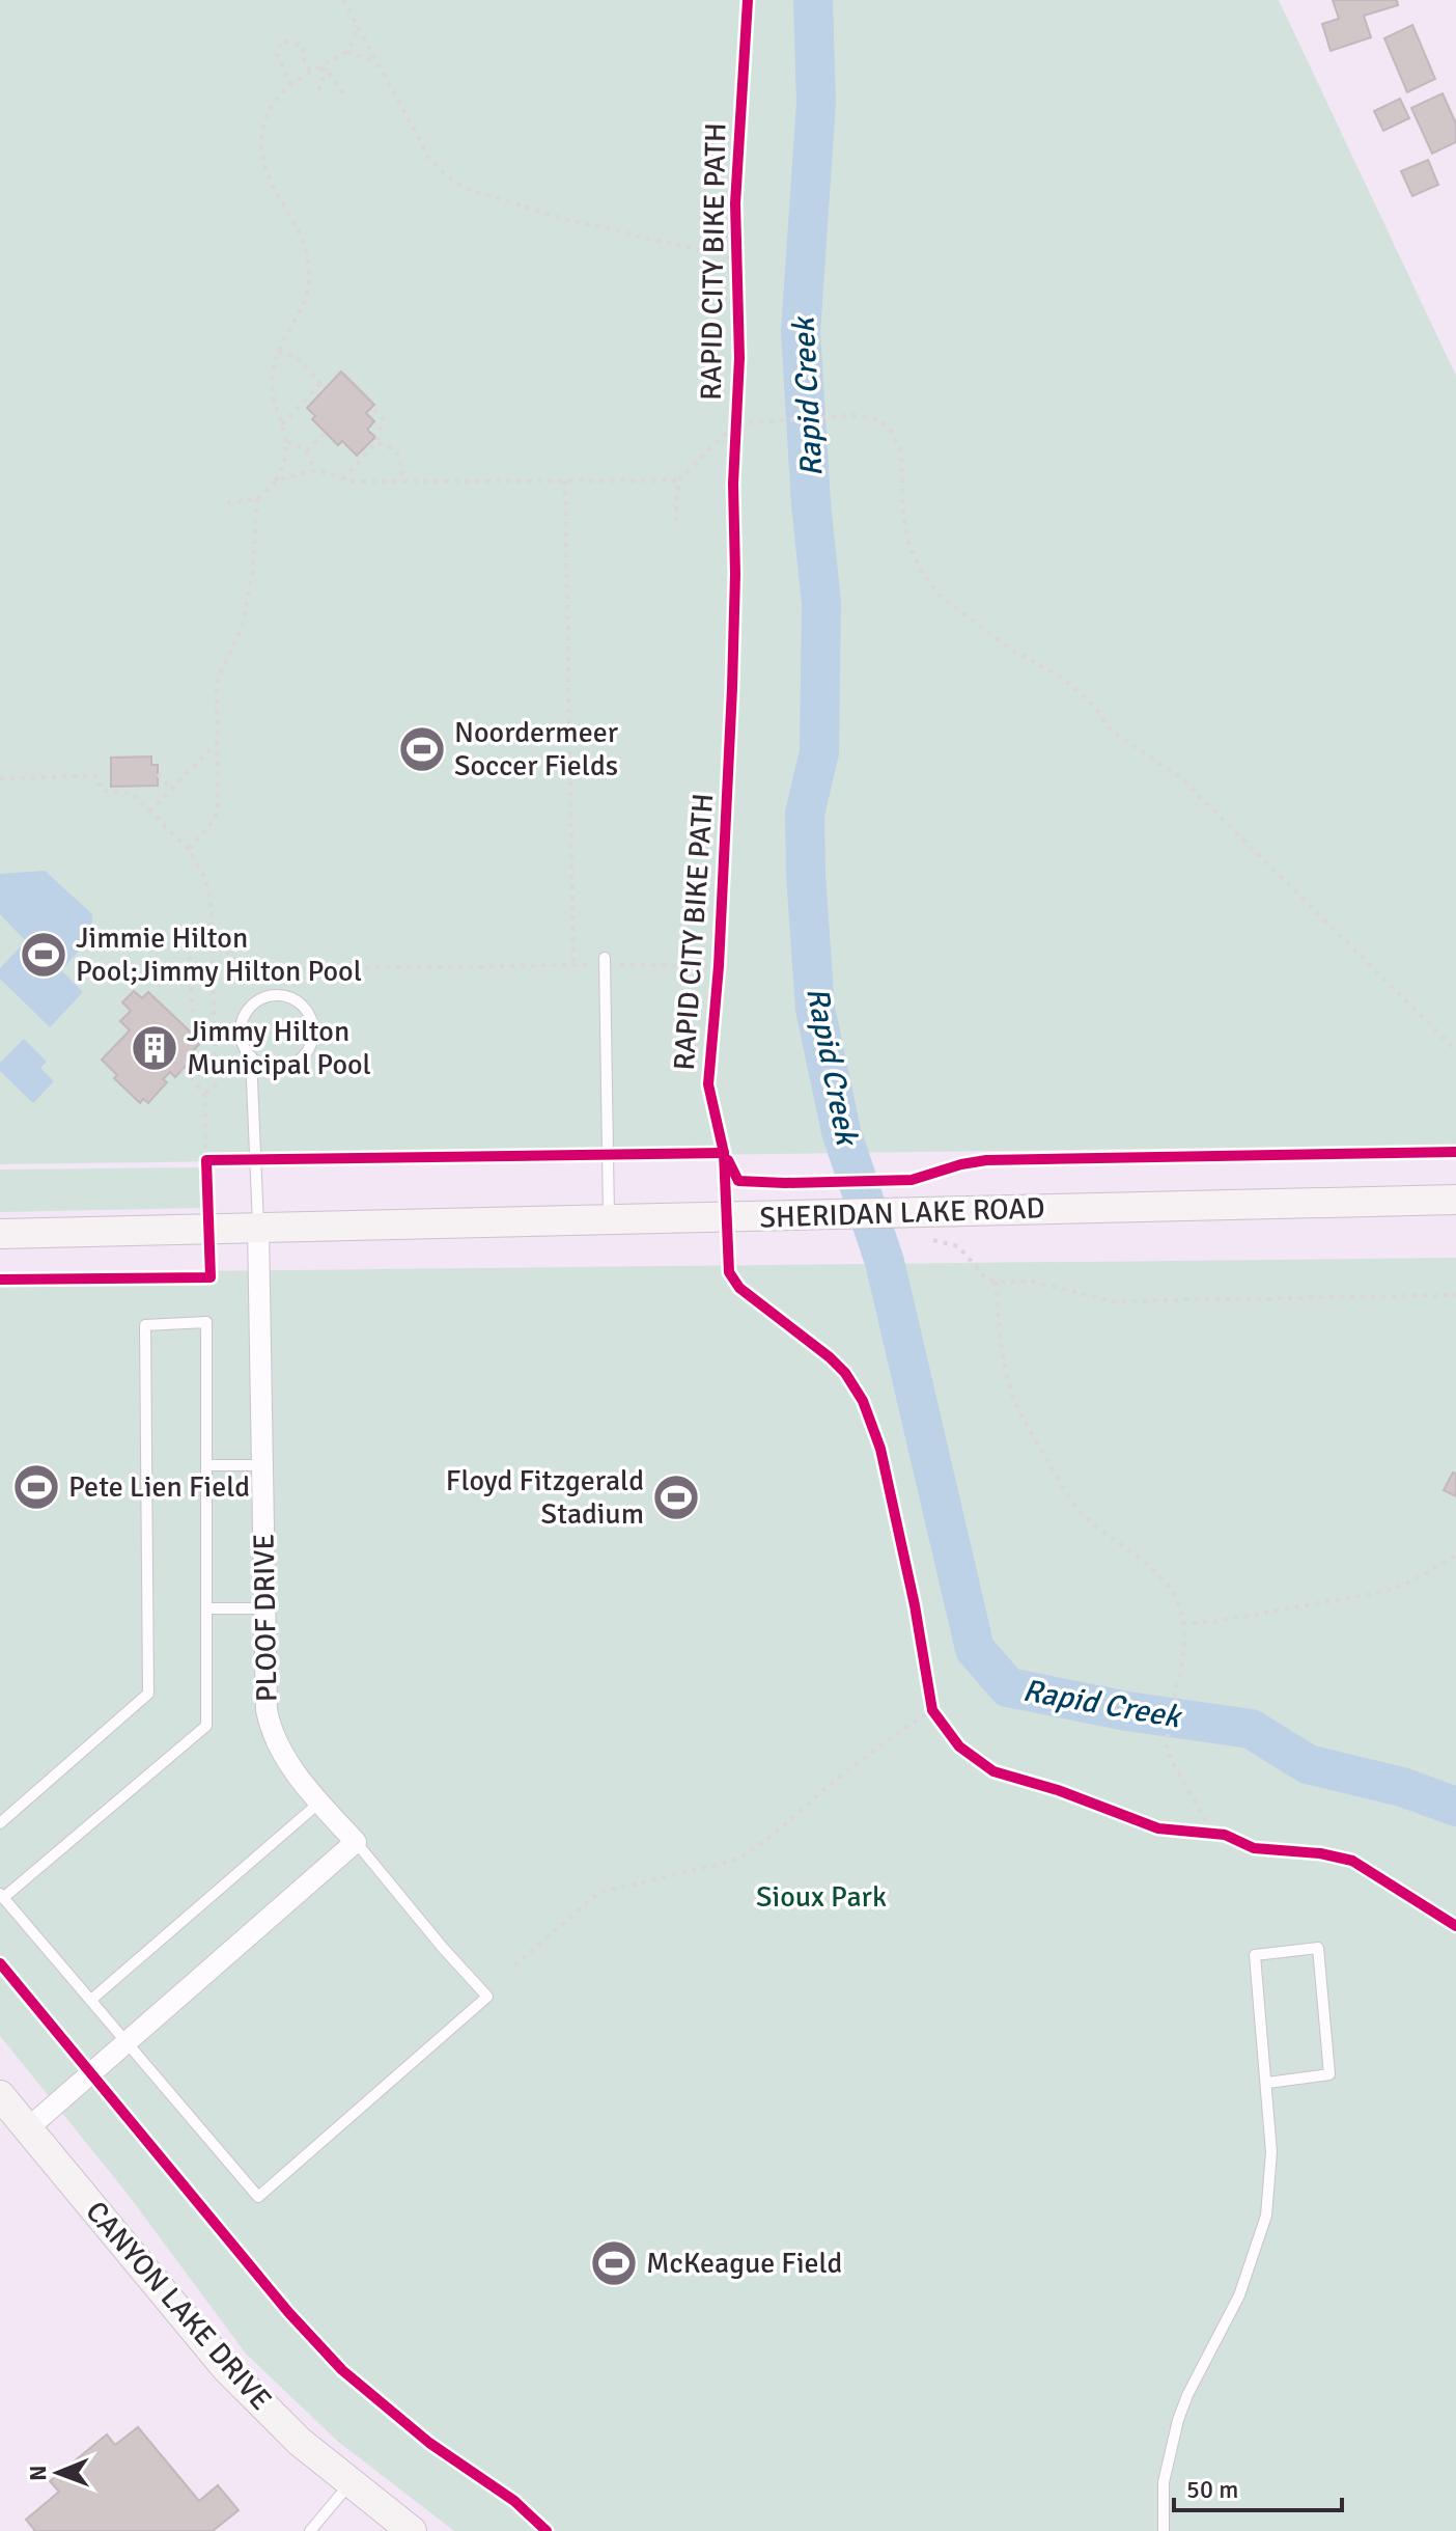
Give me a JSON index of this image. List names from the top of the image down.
{
  "streets": {
    "street": ["SHERIDAN LAKE ROAD", "PLOOF DRIVE", "CANYON LAKE DRIVE"],
    "cycle path": ["RAPID CITY BIKE PATH"]
  },
  "crossings": [
    ["SHERIDAN LAKE ROAD", "PLOOF DRIVE"]
  ],
  "water": ["Rapid Creek"],
  "parks": ["Sioux Park"],
  "places": {
    "sports": [
      "Noordermeer Soccer Fields",
      "Jimmie Hilton Pool;Jimmy Hilton Pool",
      "Pete Lien Field",
      "Floyd Fitzgerald Stadium",
      "McKeague Field"
    ],
    "building": ["Jimmy Hilton Municipal Pool"]
  },
  "scale_bar": "50 m",
  "north": "left"
}
